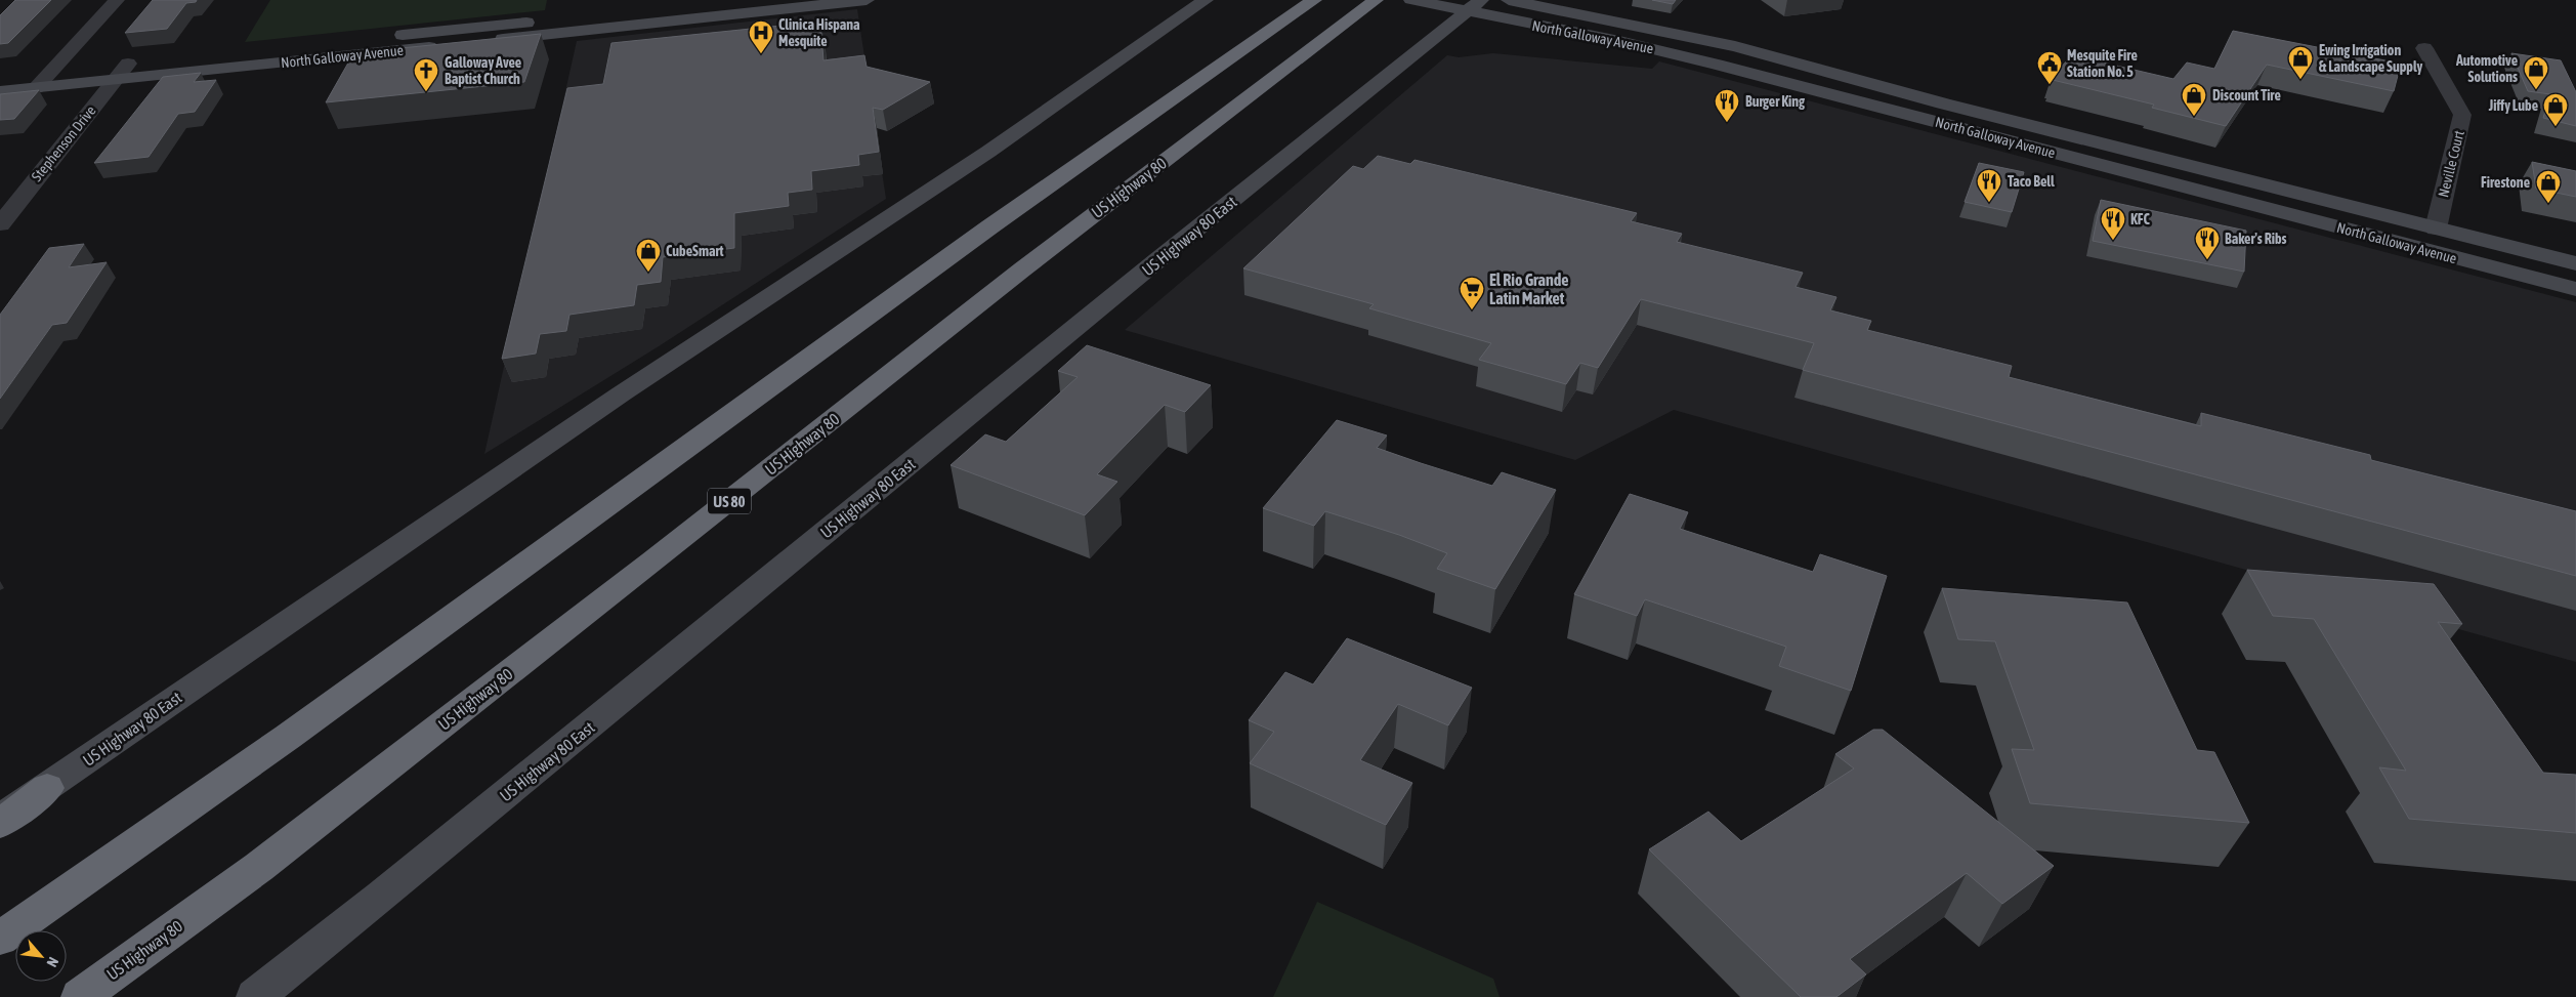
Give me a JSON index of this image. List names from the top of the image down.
{
  "streets": {
    "highway": ["US Highway 80", "US 80"],
    "main road": ["North Galloway Avenue", "US Highway 80 East"],
    "street": ["Stephenson Drive", "Neville Court"]
  },
  "crossings": [
    ["North Galloway Avenue", "Stephenson Drive"],
    ["North Galloway Avenue", "Neville Court"],
    ["North Galloway Avenue", "US Highway 80 East"]
  ],
  "places": {
    "hospital": ["Clinica Hispana Mesquite"],
    "shop": [
      "Ewing Irrigation & Landscape Supply",
      "Automotive Solutions",
      "Discount Tire",
      "Jiffy Lube",
      "Firestone",
      "CubeSmart"
    ],
    "public building": ["Mesquite Fire Station No. 5"],
    "church": ["Galloway Avee Baptist Church"],
    "restaurant": [
      "Burger King",
      "Taco Bell",
      "KFC",
      "Baker's Ribs"
    ],
    "supermarket": ["El Rio Grande Latin Market"]
  },
  "north": "bottom right"
}
